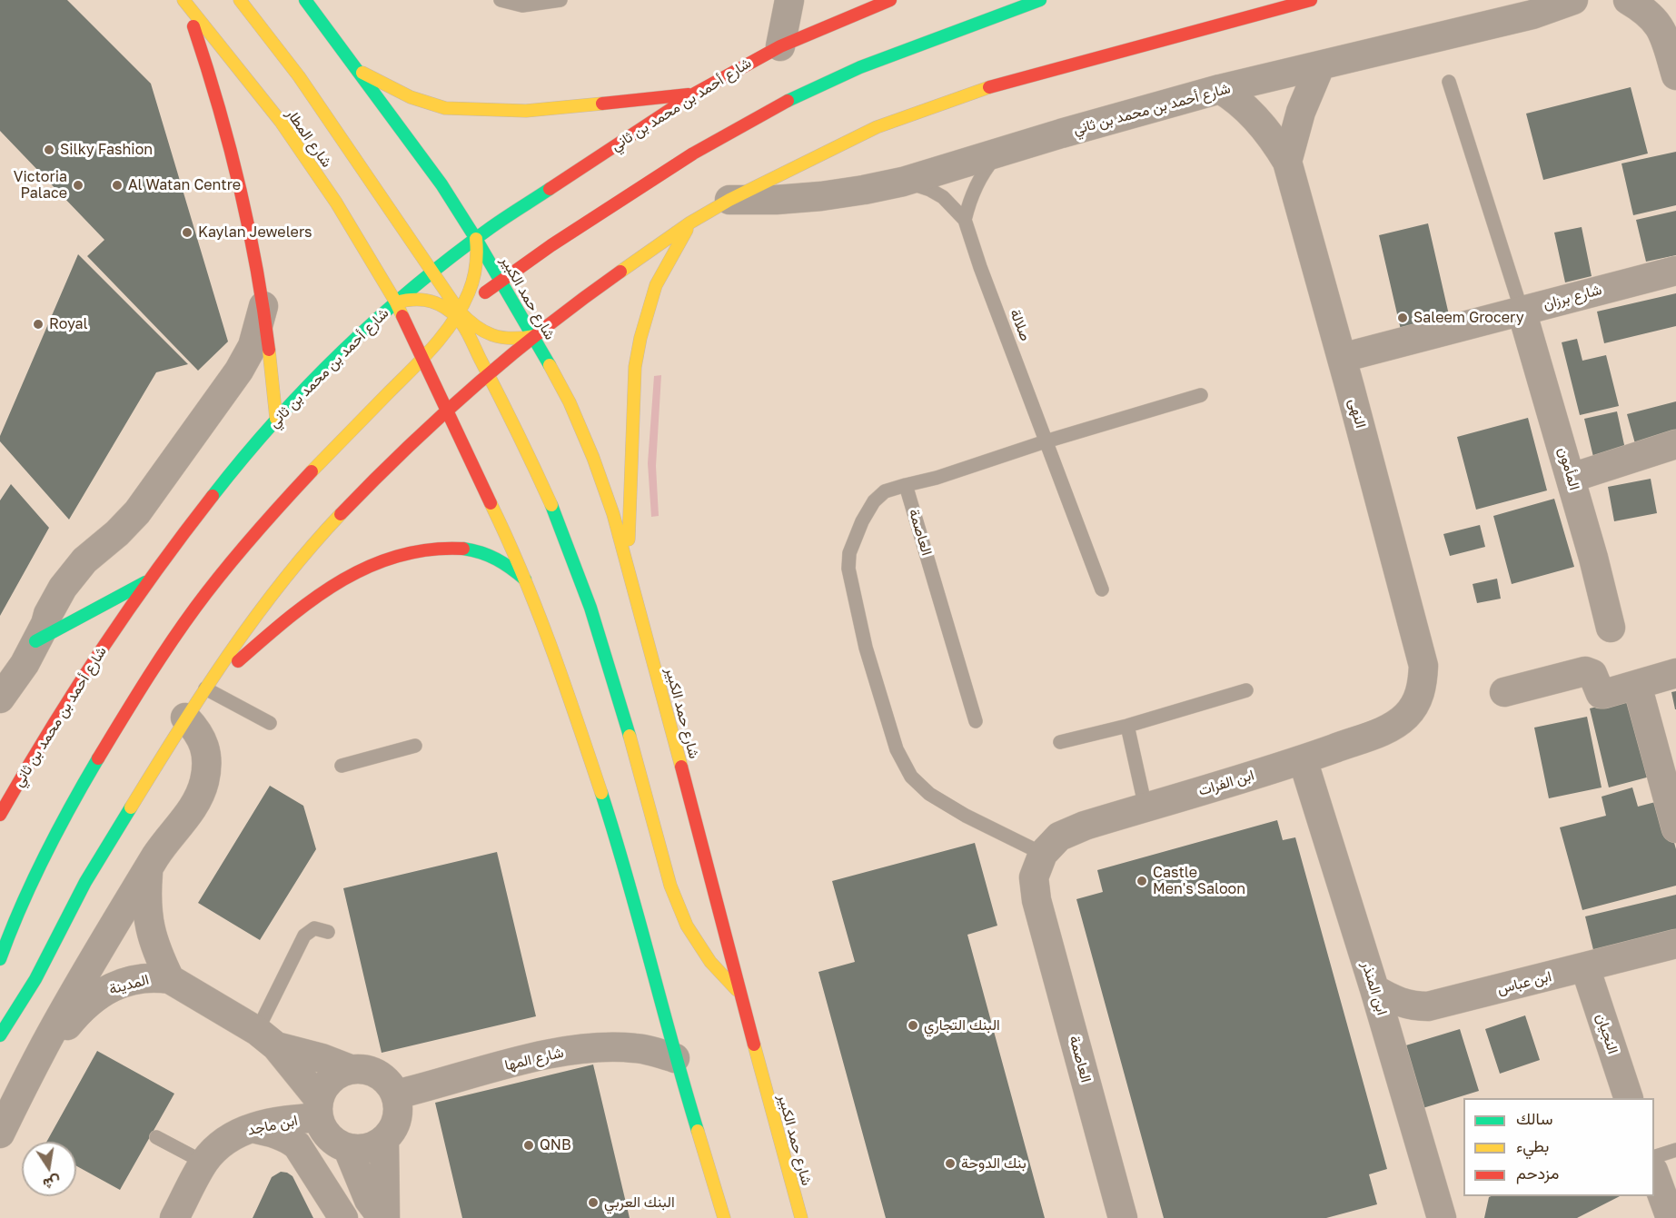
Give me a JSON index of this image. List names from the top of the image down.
{
  "streets": {
    "main road": ["شارع أحمد بن محمد بن ثاني", "شارع المطار", "شارع حمد الكبير"],
    "street": [
      "شارع برزان",
      "النهى",
      "المأمون",
      "العاصمة",
      "ابن الفرات",
      "ابن عباس",
      "المدينة",
      "ابن المنذر",
      "النجيان",
      "شارع المها",
      "ابن ماجد"
    ],
    "lane": ["صلالة"]
  },
  "crossings": [
    ["شارع أحمد بن محمد بن ثاني", "شارع المطار"],
    ["شارع أحمد بن محمد بن ثاني", "شارع حمد الكبير"],
    ["شارع أحمد بن محمد بن ثاني", "صلالة"],
    ["شارع أحمد بن محمد بن ثاني", "النهى"],
    ["شارع برزان", "النهى"],
    ["شارع برزان", "المأمون"],
    ["النهى", "ابن الفرات"],
    ["العاصمة", "ابن الفرات"],
    ["ابن الفرات", "ابن المنذر"],
    ["ابن عباس", "ابن المنذر"],
    ["ابن عباس", "النجيان"],
    ["المدينة", "شارع المها"],
    ["المدينة", "ابن ماجد"],
    ["شارع المها", "ابن ماجد"]
  ],
  "places": [
    "Silky Fashion",
    "Victoria Palace",
    "Al Watan Centre",
    "Kaylan Jewelers",
    "Saleem Grocery",
    "Royal",
    "Castle Men's Saloon",
    "البنك التجاري",
    "QNB",
    "بنك الدوحة",
    "البنك العربي"
  ],
  "legend": ["سالك", "بطيء", "مزدحم"],
  "north": "bottom"
}
